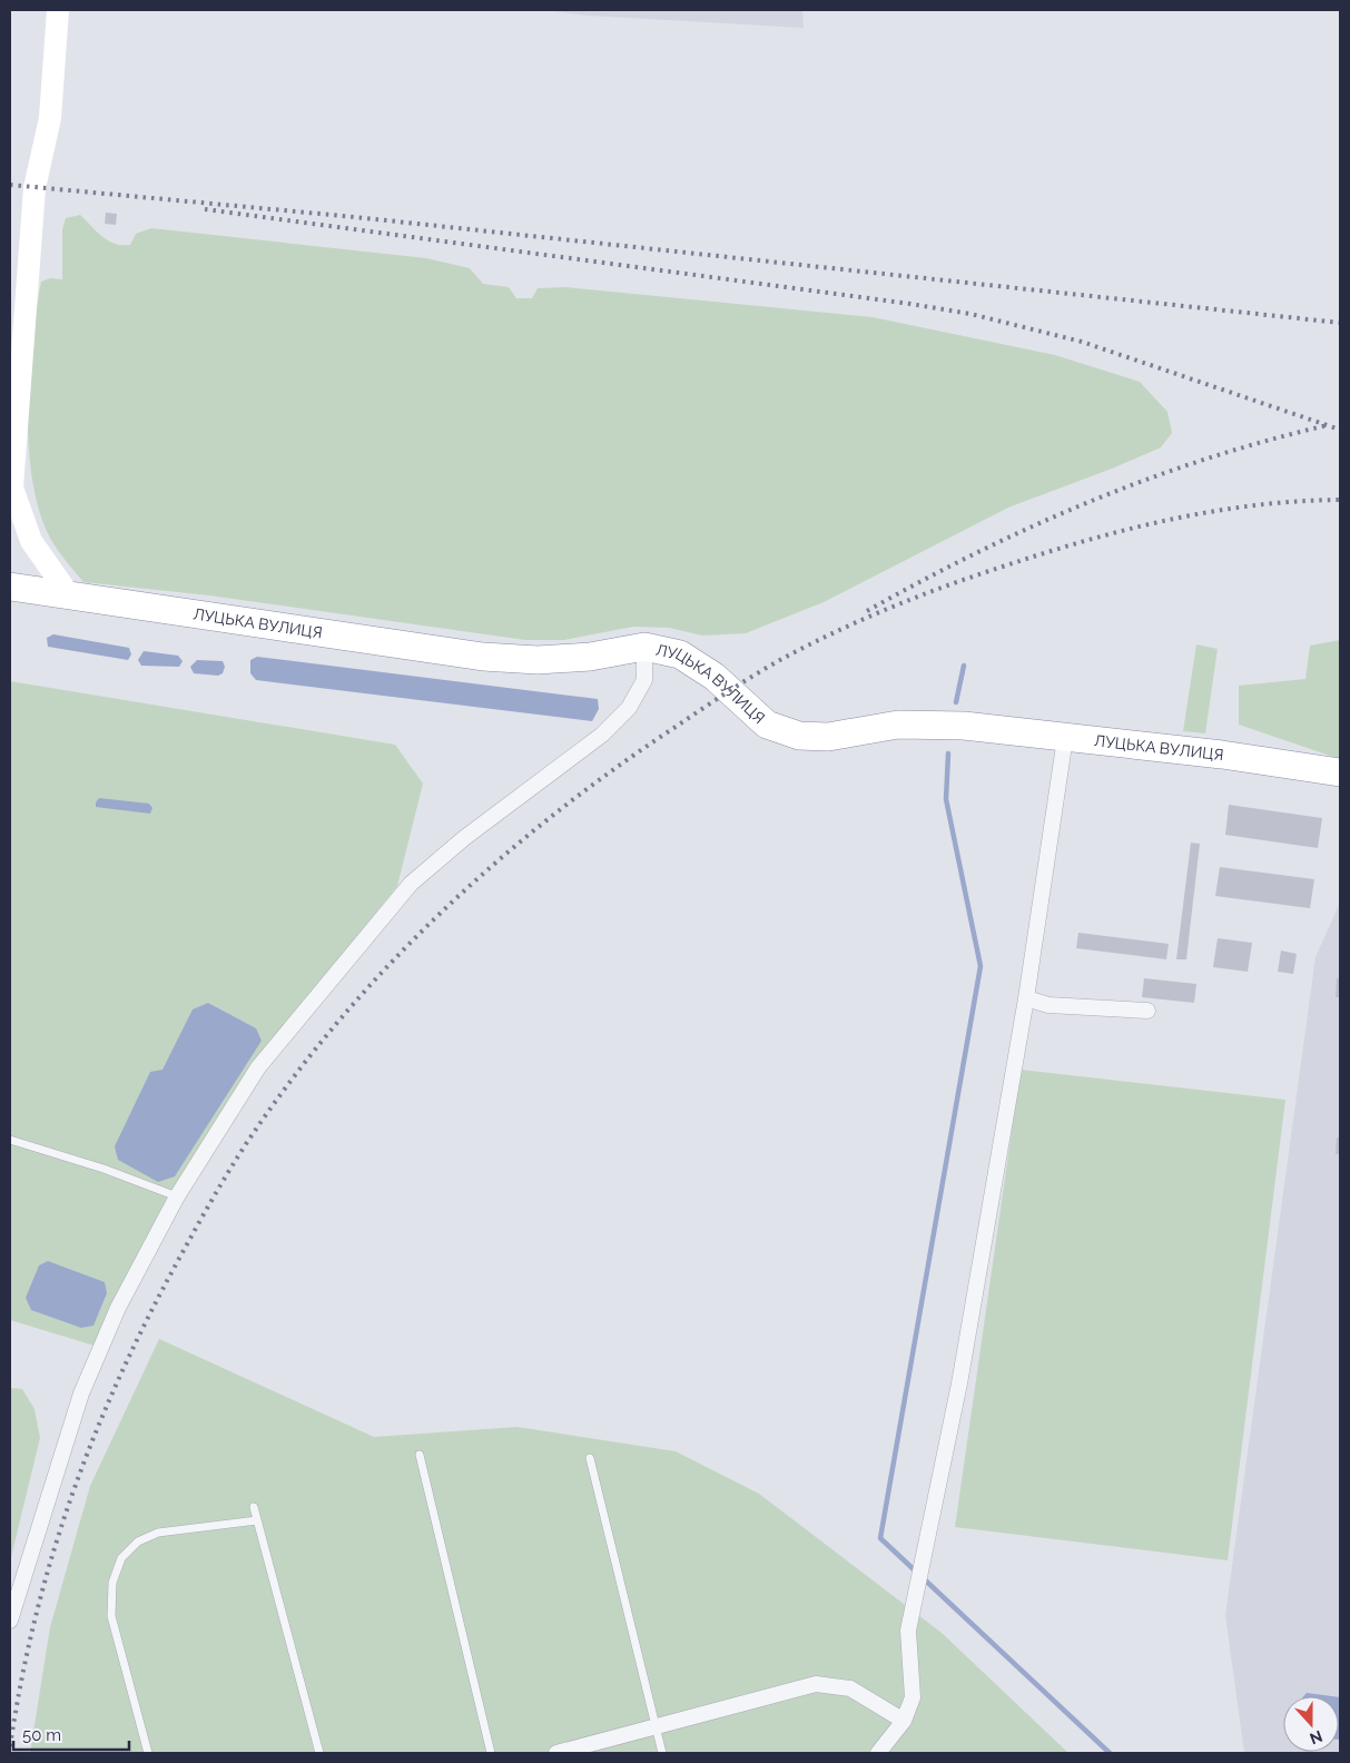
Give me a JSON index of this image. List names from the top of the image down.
{
  "streets": {
    "highway": ["ЛУЦЬКА ВУЛИЦЯ"]
  },
  "scale_bar": "50 m",
  "north": "bottom"
}
